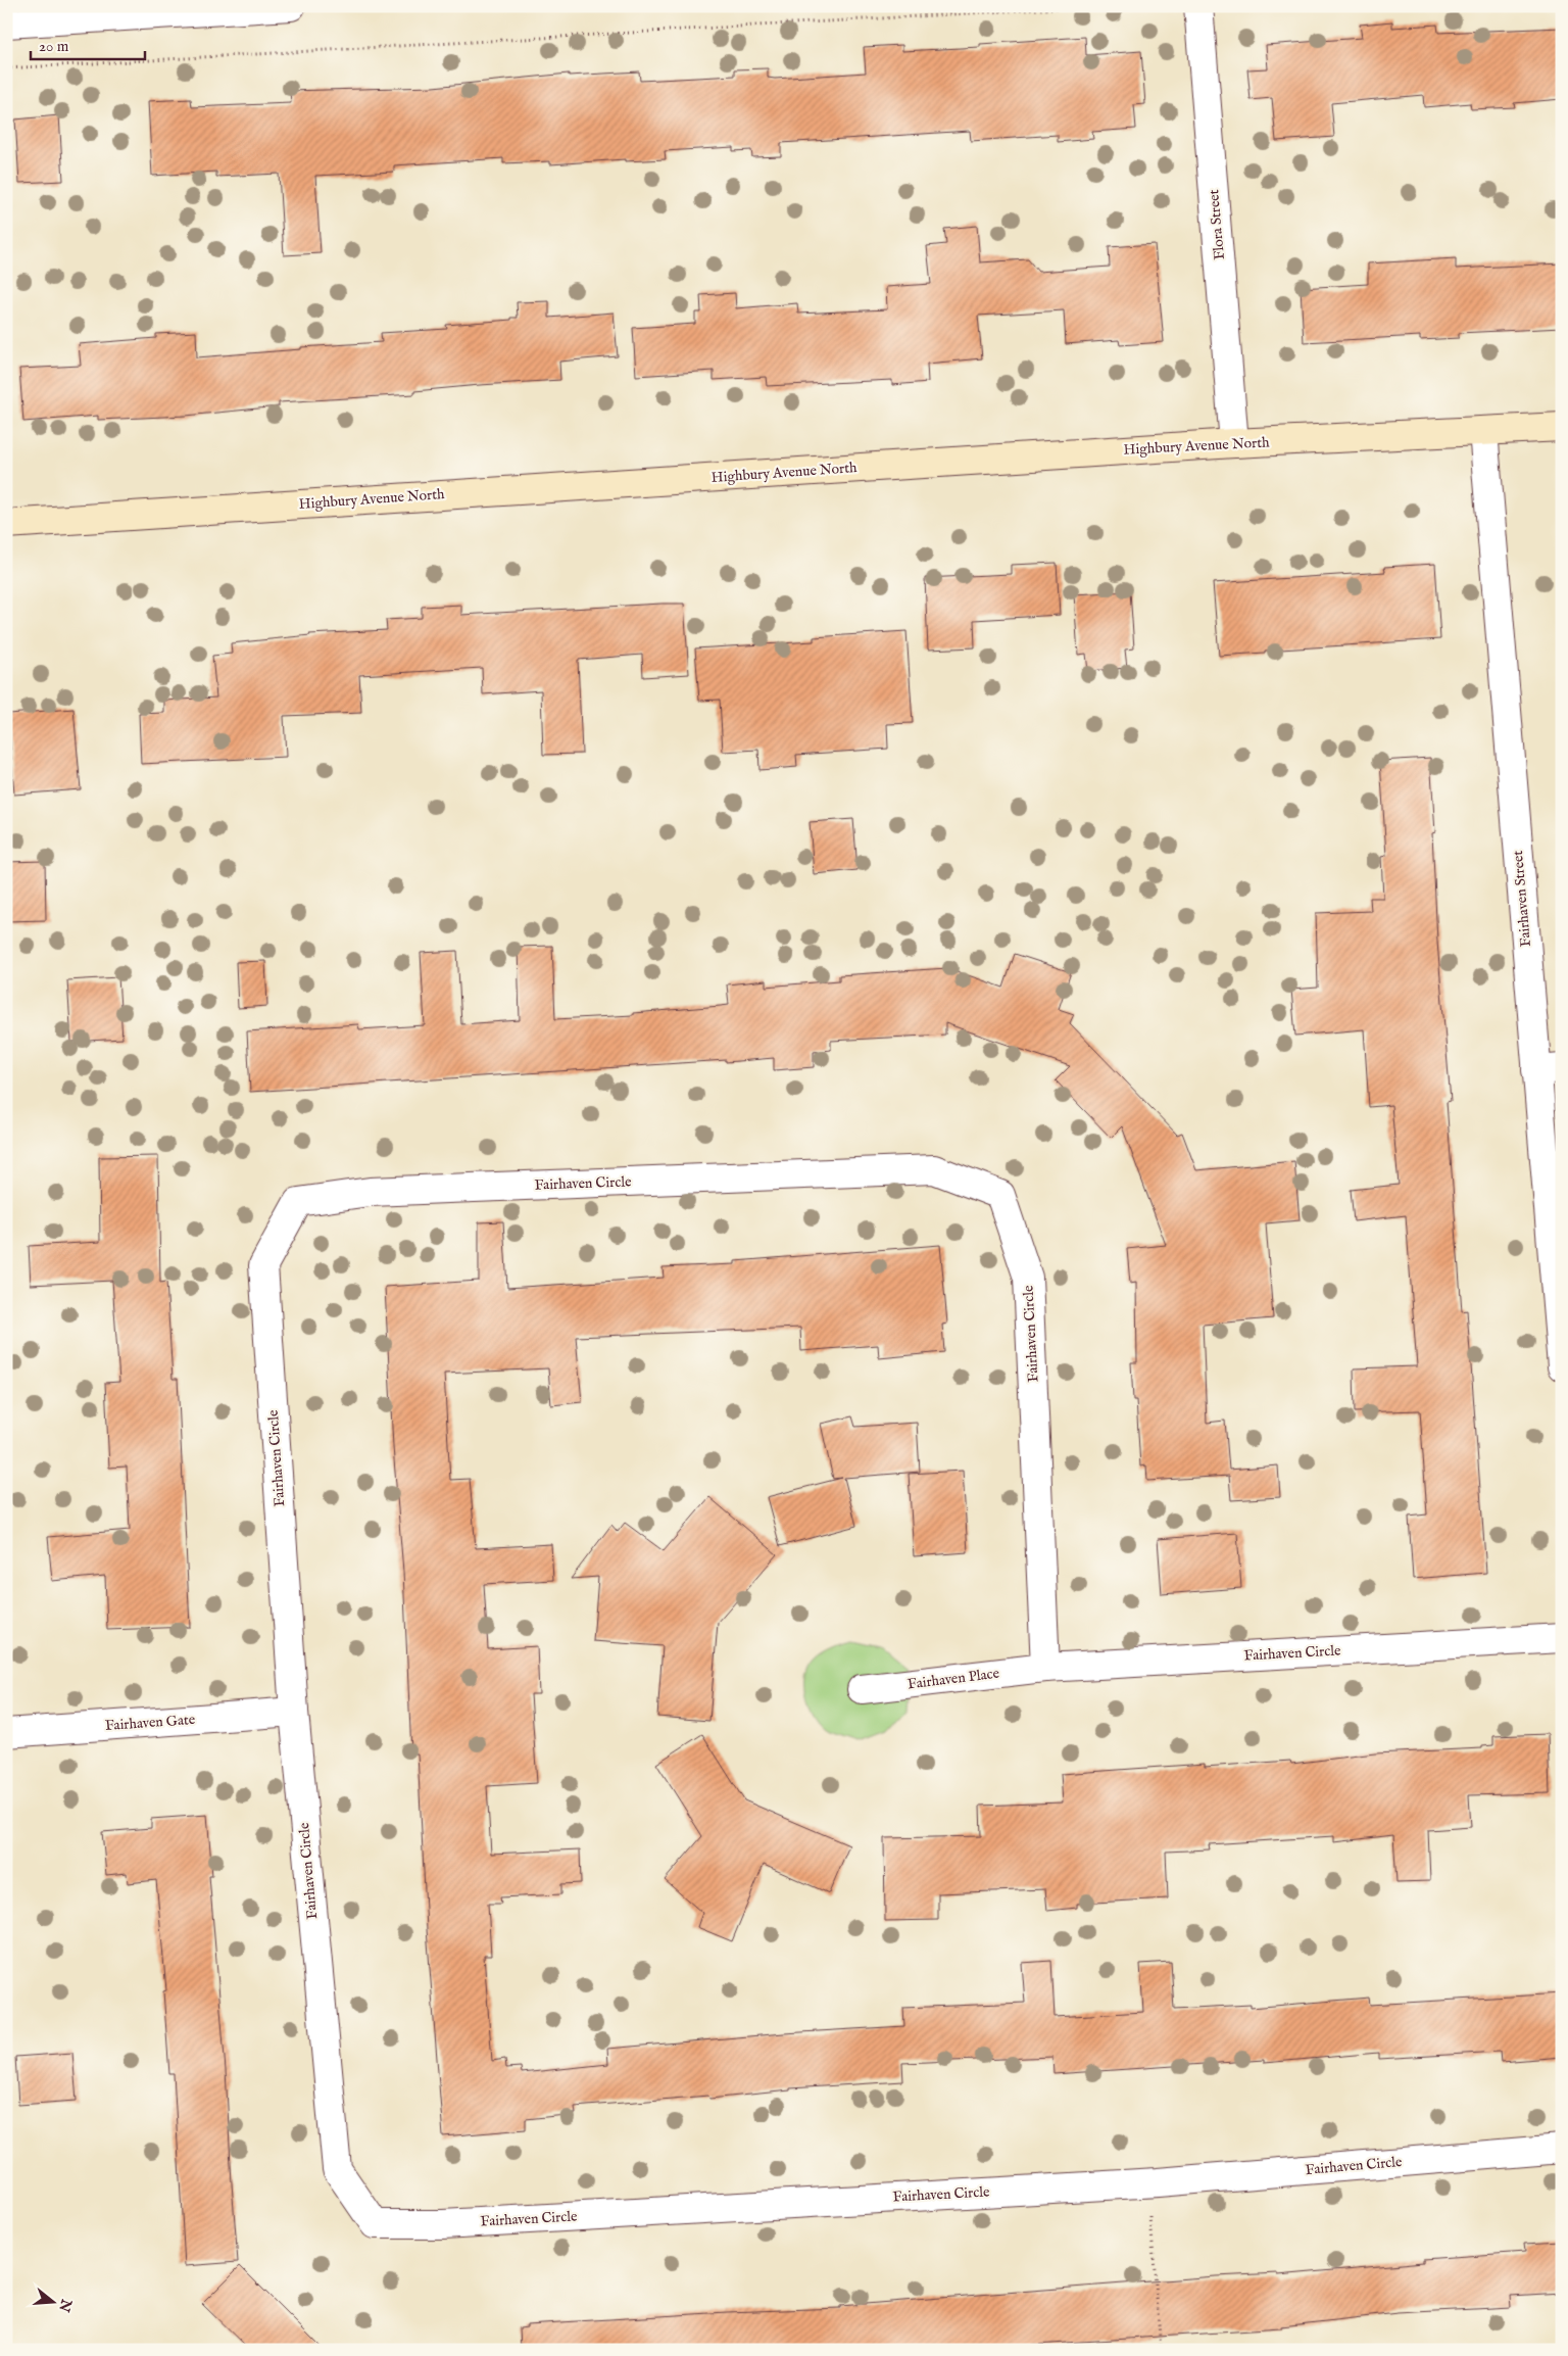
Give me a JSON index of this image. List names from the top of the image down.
{
  "streets": {
    "main road": ["Highbury Avenue North"],
    "street": [
      "Flora Street",
      "Fairhaven Street",
      "Fairhaven Circle",
      "Fairhaven Place",
      "Fairhaven Gate"
    ]
  },
  "crossings": [
    ["Flora Street", "Highbury Avenue North"],
    ["Highbury Avenue North", "Fairhaven Street"],
    ["Fairhaven Circle", "Fairhaven Place"],
    ["Fairhaven Circle", "Fairhaven Gate"]
  ],
  "scale_bar": "20 m",
  "north": "right"
}
